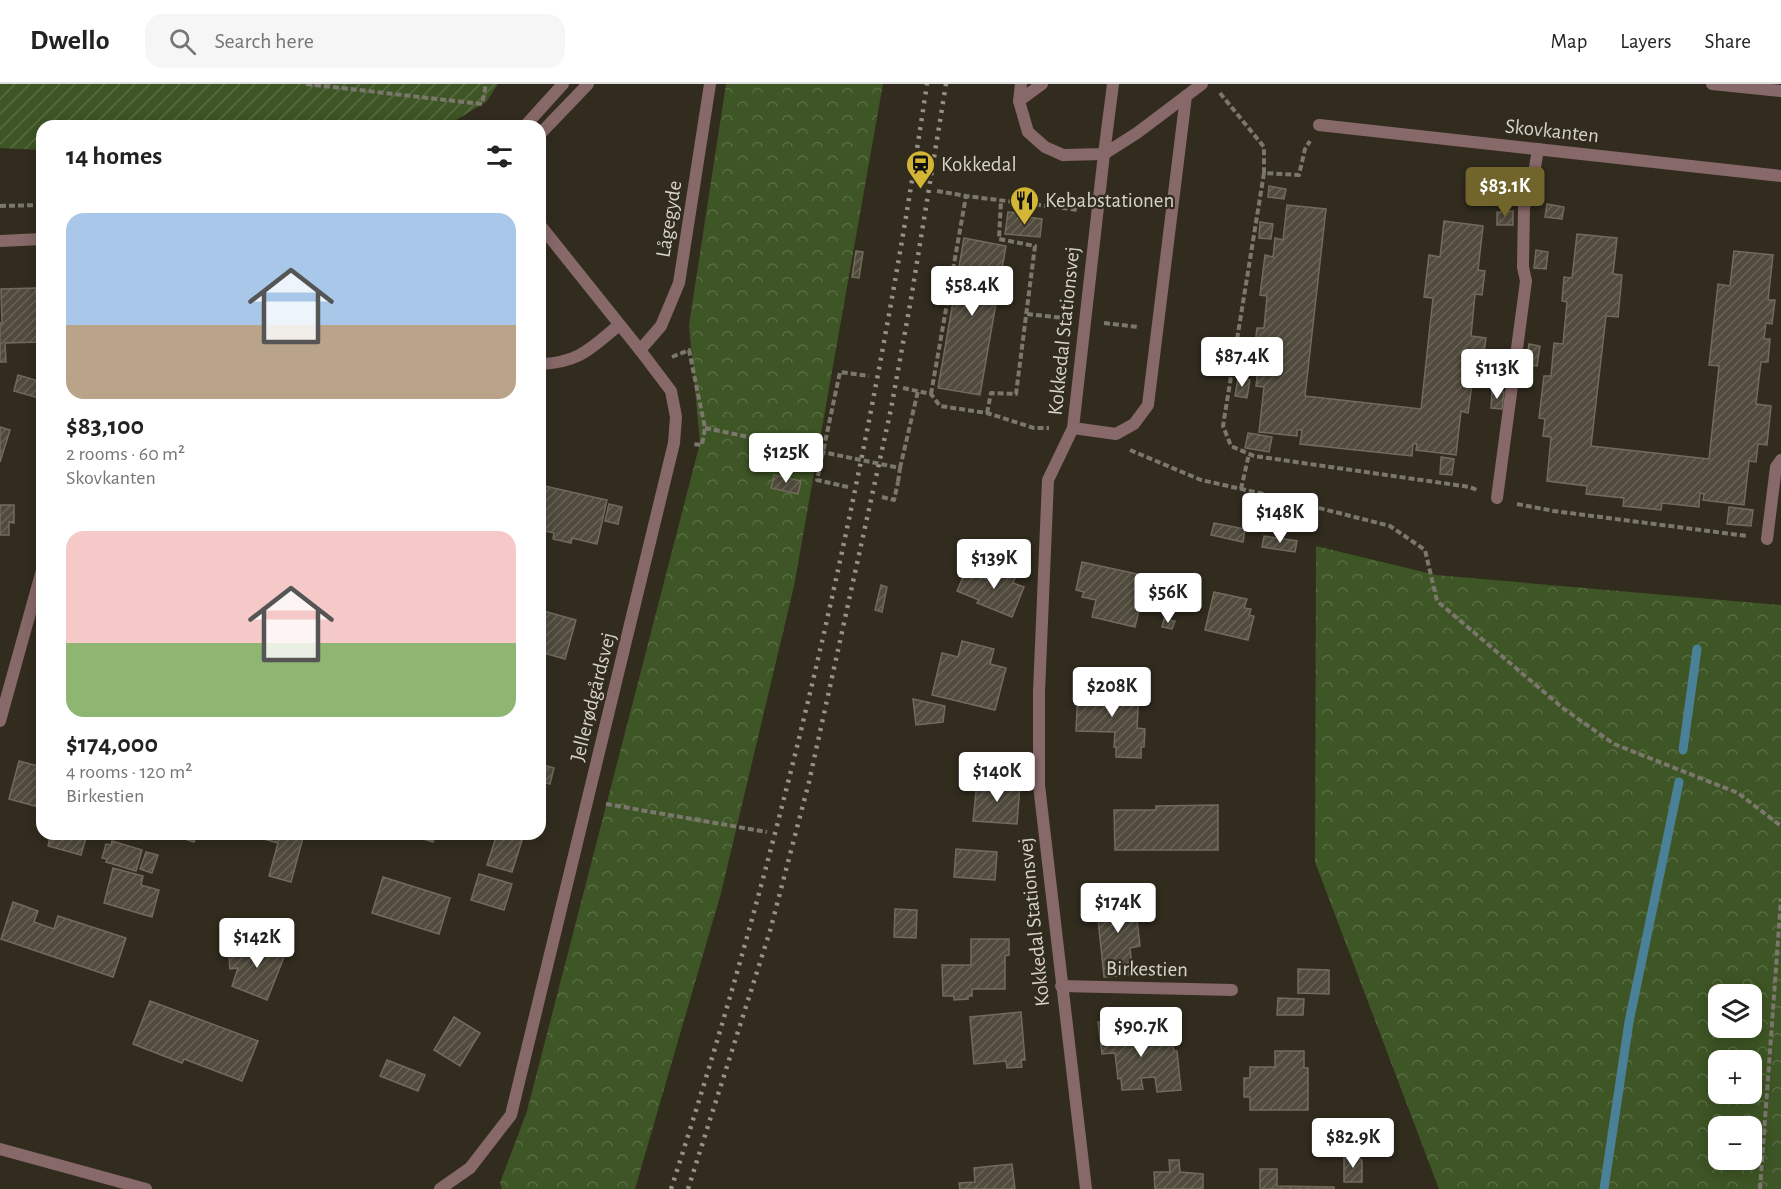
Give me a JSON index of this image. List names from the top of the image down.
{
  "streets": {
    "street": [
      "Skovkanten",
      "Lågegyde",
      "Kokkedal Stationsvej",
      "Jellerødgårdsvej",
      "Birkestien"
    ]
  },
  "crossings": [
    ["Lågegyde", "Jellerødgårdsvej"],
    ["Kokkedal Stationsvej", "Birkestien"]
  ],
  "places": {
    "station": ["Kokkedal"],
    "restaurant": ["Kebabstationen"]
  },
  "page": {
    "header": "Dwello",
    "search": "Search here",
    "nav": ["Map", "Layers", "Share"],
    "heading": "14 homes",
    "price": [
      "$83.1K",
      "$58.4K",
      "$87.4K",
      "$113K",
      "$125K",
      "$148K",
      "$139K",
      "$56K",
      "$208K",
      "$140K",
      "$174K",
      "$142K",
      "$90.7K",
      "$82.9K"
    ],
    "list": [
      {
        "name": "$83,100",
        "note": "2 rooms · 60 m² · Skovkanten"
      },
      {
        "name": "$174,000",
        "note": "4 rooms · 120 m² · Birkestien"
      }
    ],
    "map_buttons": ["+", "−"]
  }
}
